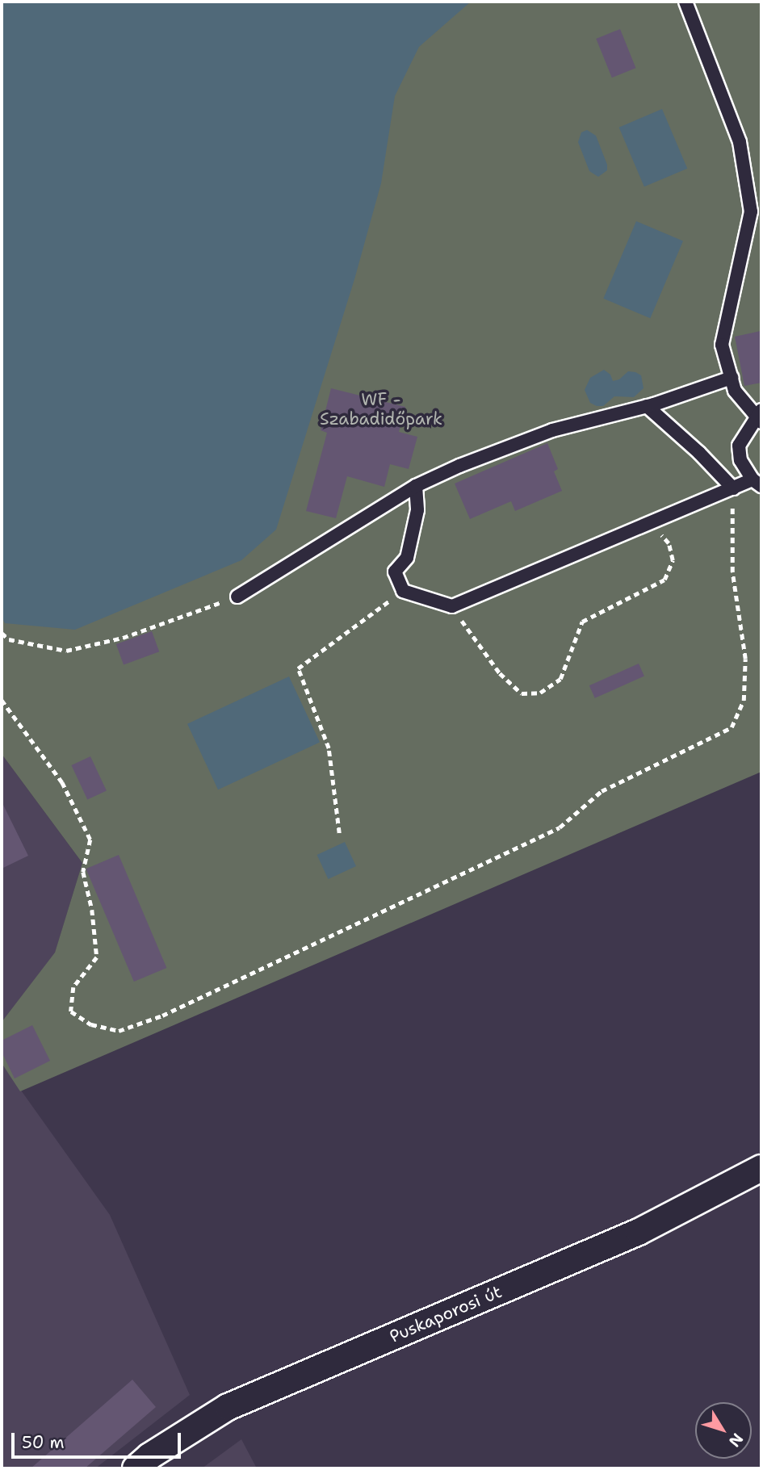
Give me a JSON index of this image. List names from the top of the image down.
{
  "streets": {
    "street": ["Puskaporosi út"]
  },
  "parks": ["WF - Szabadidőpark"],
  "scale_bar": "50 m",
  "north": "bottom right"
}
